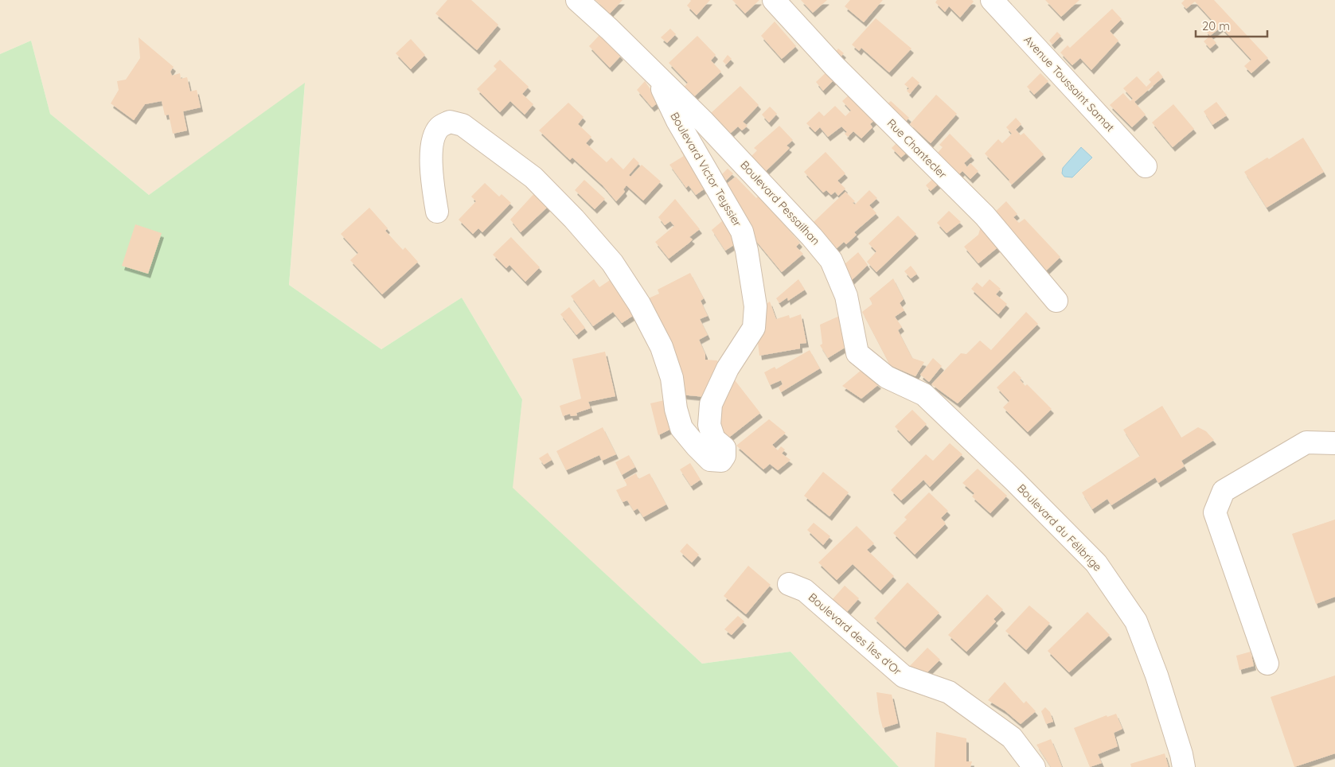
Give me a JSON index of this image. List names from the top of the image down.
{
  "streets": {
    "street": [
      "Avenue Toussaint Samat",
      "Rue Chantecler",
      "Boulevard Victor Teyssier",
      "Boulevard Pessailhan",
      "Boulevard du Félibrige",
      "Boulevard des Îles d'Or"
    ]
  },
  "crossings": [
    ["Boulevard Victor Teyssier", "Boulevard Pessailhan"],
    ["Boulevard Pessailhan", "Boulevard du Félibrige"]
  ],
  "scale_bar": "20 m"
}
